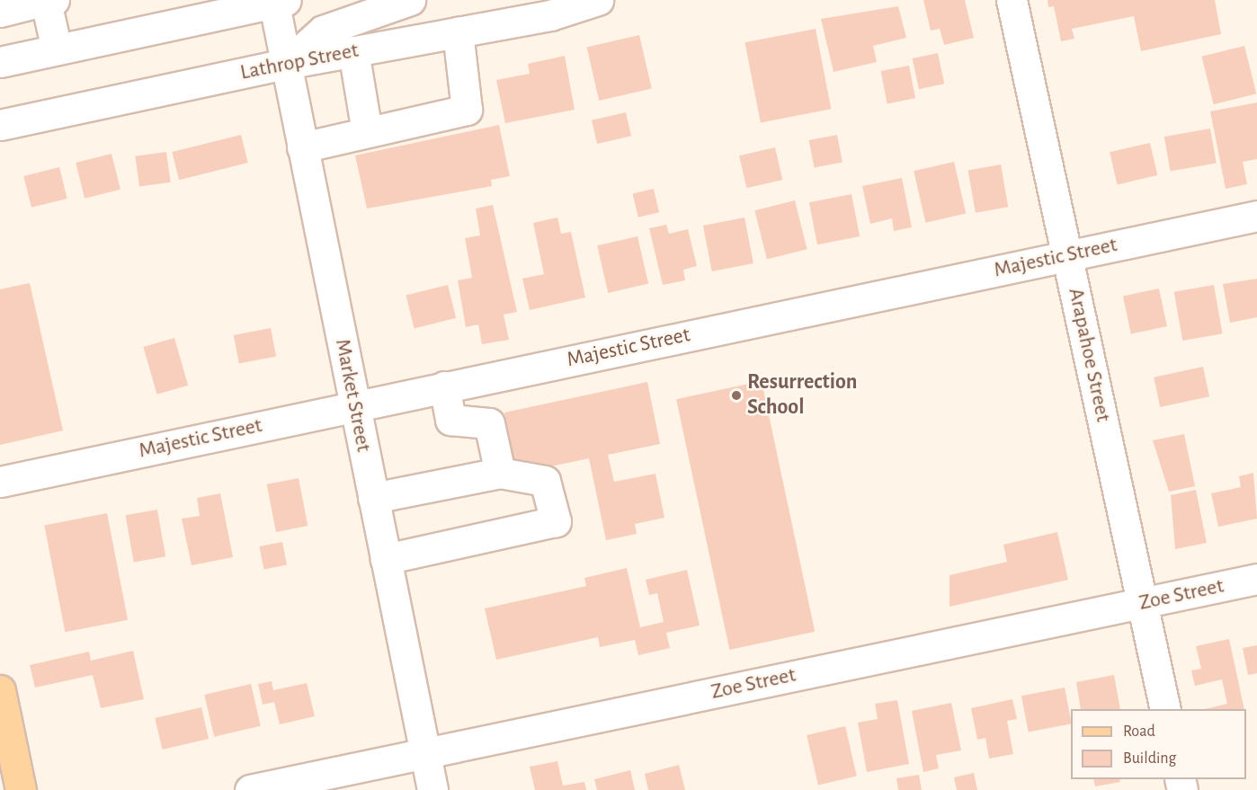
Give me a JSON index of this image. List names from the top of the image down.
{
  "streets": {
    "street": [
      "Lathrop Street",
      "Majestic Street",
      "Arapahoe Street",
      "Market Street",
      "Zoe Street"
    ]
  },
  "crossings": [
    ["Lathrop Street", "Market Street"],
    ["Majestic Street", "Arapahoe Street"],
    ["Majestic Street", "Market Street"],
    ["Arapahoe Street", "Zoe Street"],
    ["Market Street", "Zoe Street"]
  ],
  "places": ["Resurrection School"],
  "legend": ["Road", "Building"]
}
